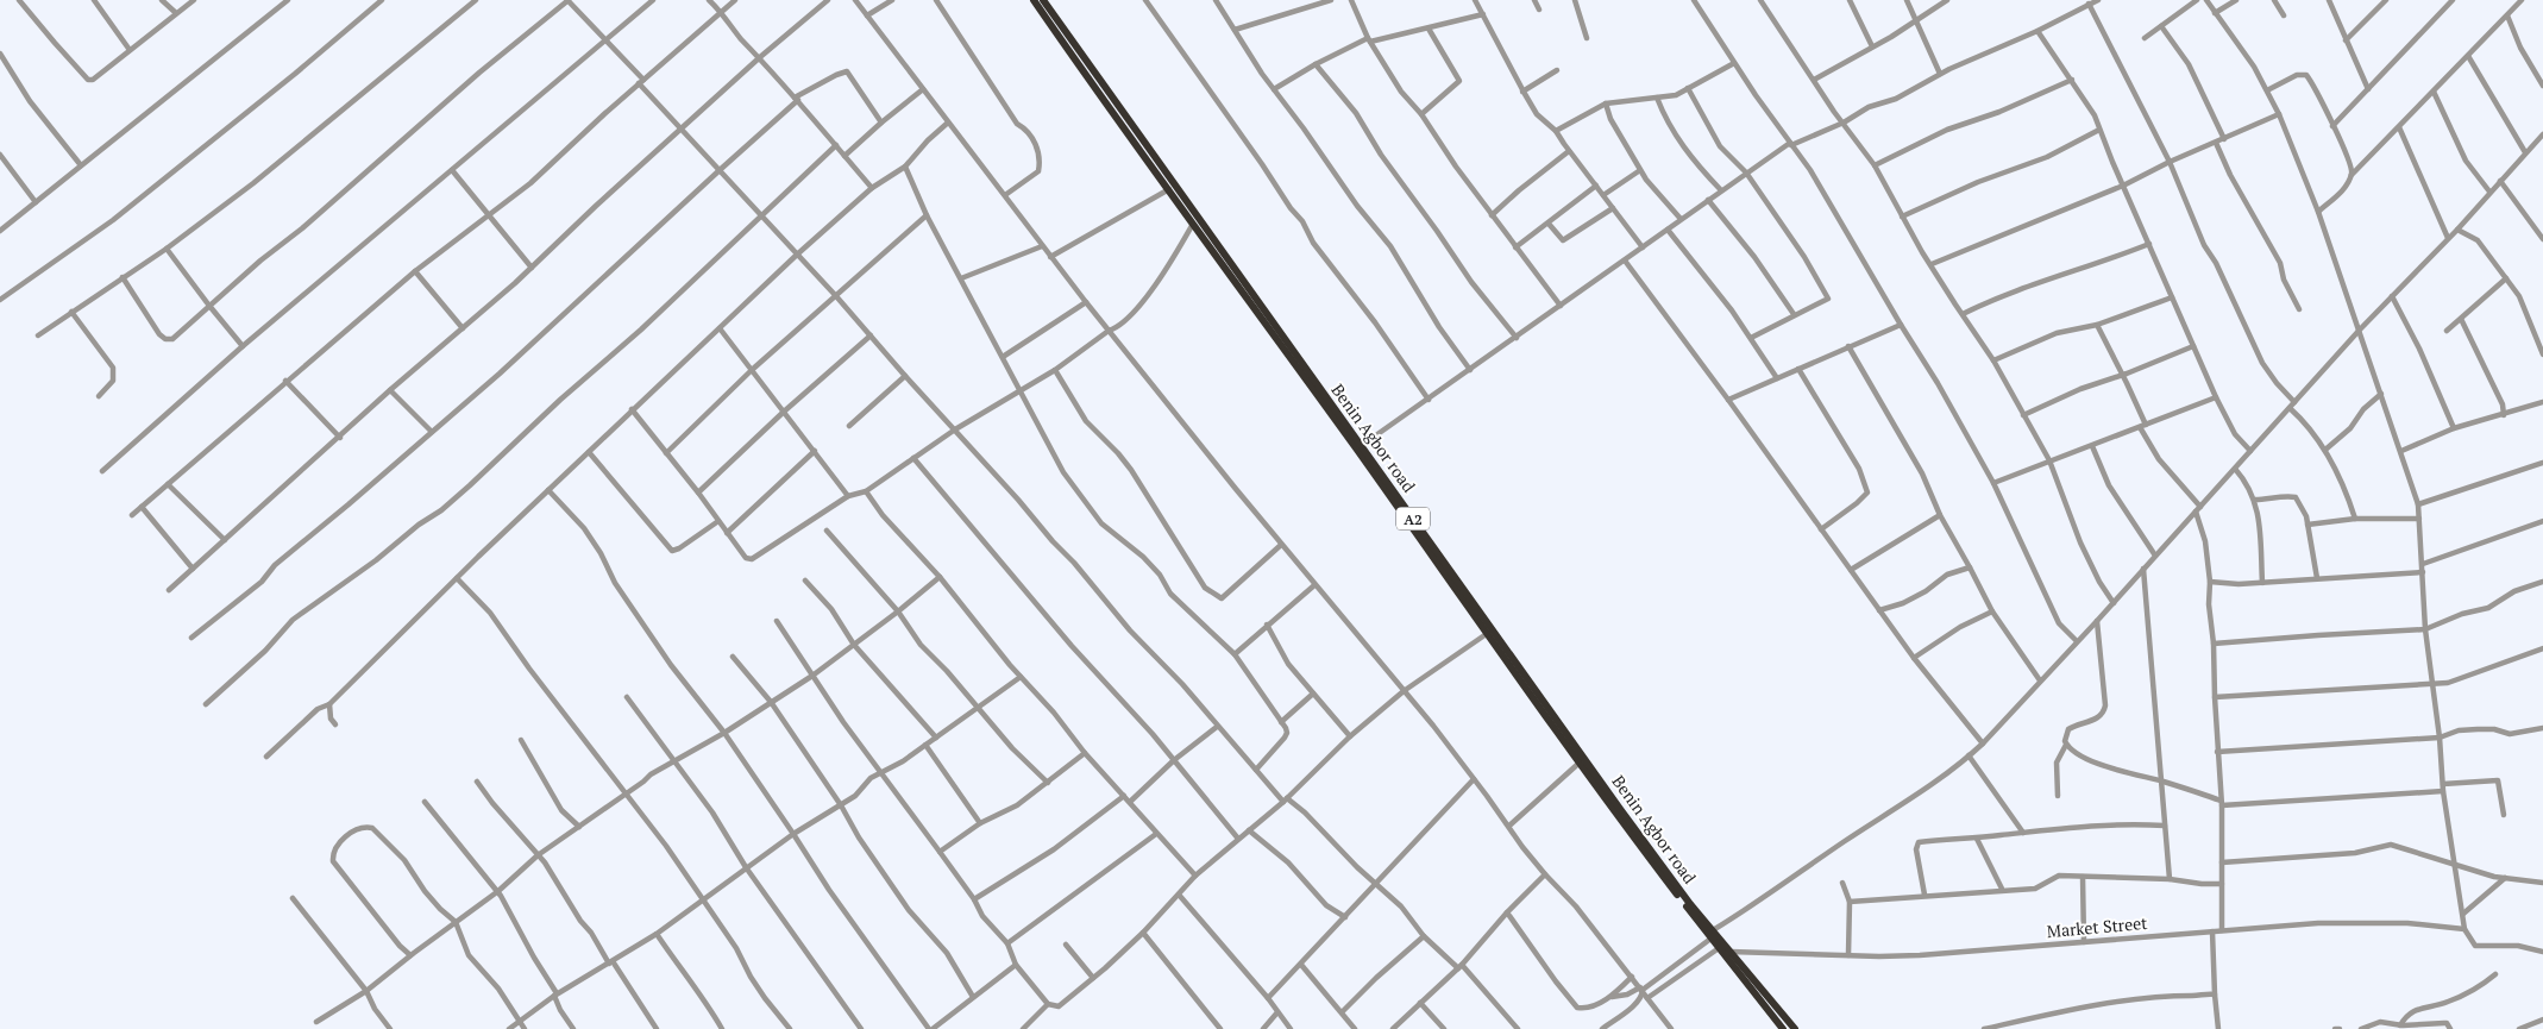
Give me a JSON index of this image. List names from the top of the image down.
{
  "streets": {
    "highway": ["Benin Agbor road", "A2"],
    "street": ["Market Street"]
  },
  "crossings": [
    ["Benin Agbor road", "Market Street"]
  ]
}
